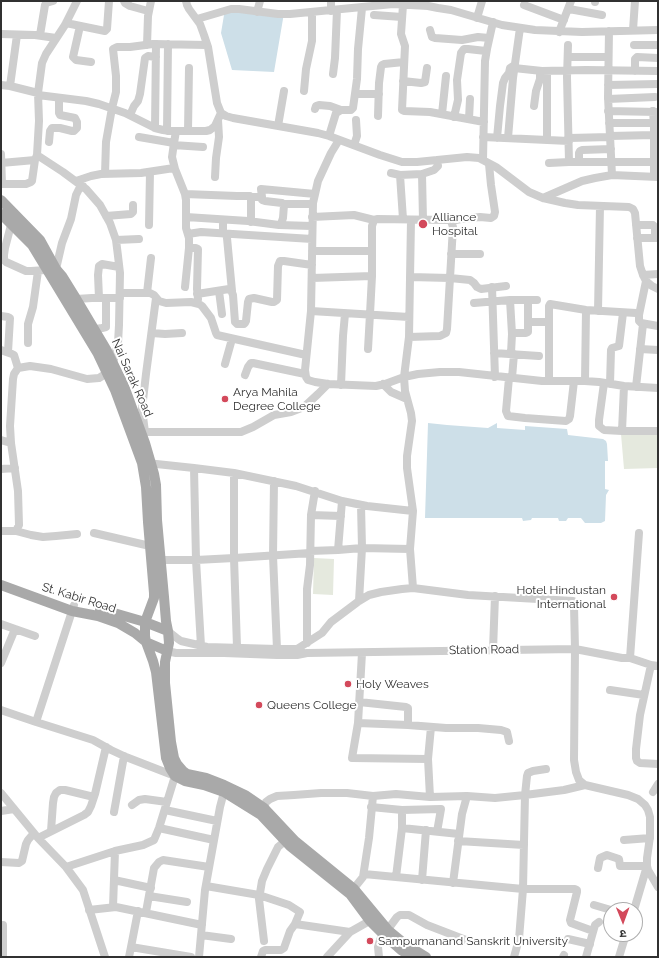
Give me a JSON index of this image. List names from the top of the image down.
{
  "streets": {
    "main road": ["Nai Sarak Road", "St. Kabir Road"],
    "street": ["Station Road"]
  },
  "crossings": [
    ["Nai Sarak Road", "St. Kabir Road"],
    ["Nai Sarak Road", "Station Road"],
    ["St. Kabir Road", "Station Road"]
  ],
  "places": [
    "Alliance Hospital",
    "Arya Mahila Degree College",
    "Hotel Hindustan International",
    "Holy Weaves",
    "Queens College",
    "Sampurnanand Sanskrit University"
  ],
  "north": "bottom"
}
